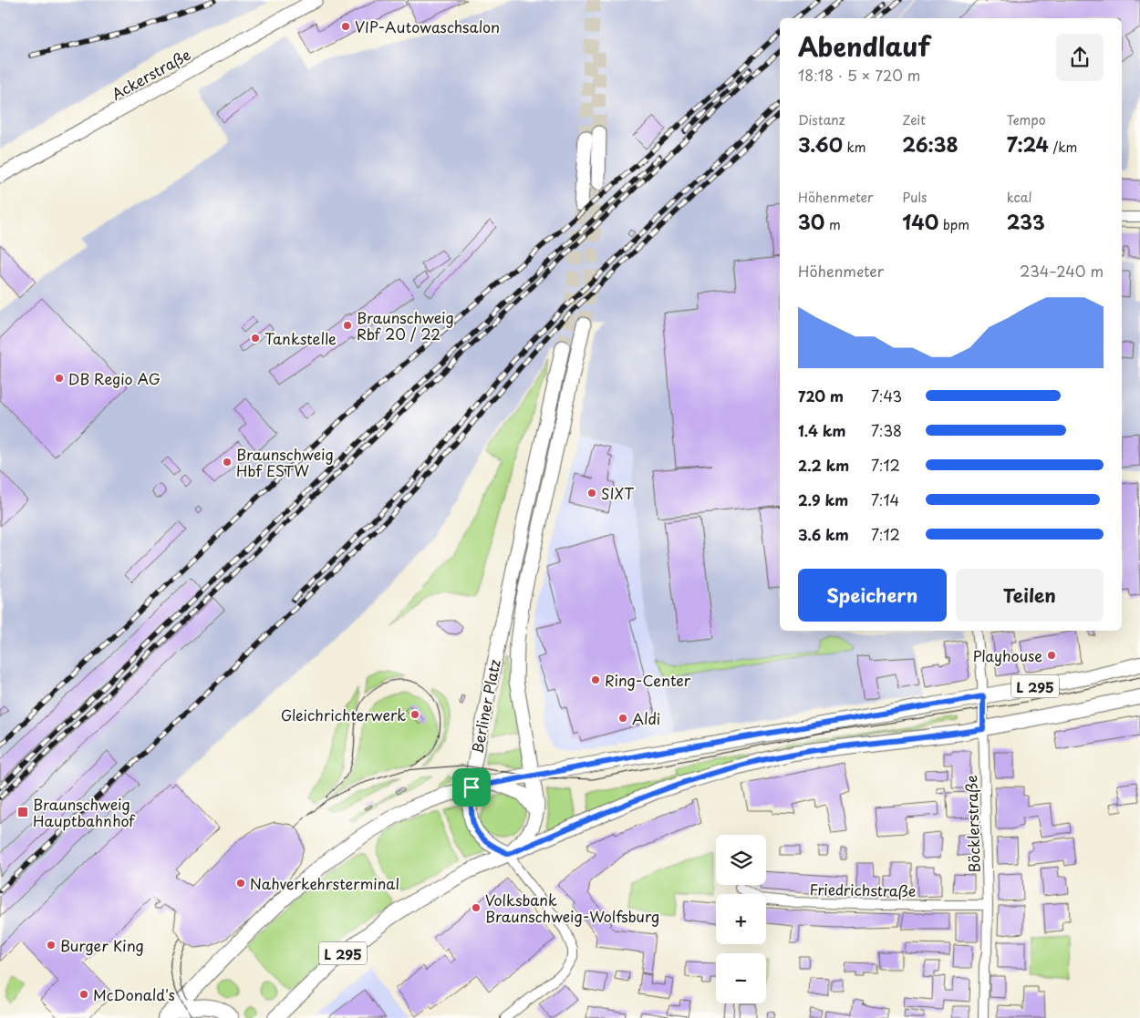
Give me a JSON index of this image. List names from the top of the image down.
{
  "streets": {
    "main road": ["Ackerstraße", "L 295", "Berliner Platz"],
    "street": ["Böcklerstraße", "Friedrichstraße"]
  },
  "crossings": [
    ["L 295", "Berliner Platz"],
    ["L 295", "Böcklerstraße"],
    ["Böcklerstraße", "Friedrichstraße"]
  ],
  "places": {
    "other": [
      "VIP-Autowaschsalon",
      "Braunschweig Rbf 20 / 22",
      "Tankstelle",
      "DB Regio AG",
      "Braunschweig Hbf ESTW",
      "SIXT",
      "Playhouse",
      "Ring-Center",
      "Gleichrichterwerk",
      "Aldi",
      "Nahverkehrsterminal",
      "Volksbank Braunschweig-Wolfsburg",
      "Burger King",
      "McDonald's"
    ],
    "transit": ["Braunschweig Hauptbahnhof"]
  },
  "page": {
    "heading": ["Abendlauf", "18:18 · 5 × 720 m"],
    "stats": [
      ["Distanz", "3.60 km"],
      ["Zeit", "26:38"],
      ["Tempo", "7:24 /km"],
      ["Höhenmeter", "30 m"],
      ["Puls", "140 bpm"],
      ["kcal", "233"]
    ],
    "chart": ["Höhenmeter", "234–240 m"],
    "list": [
      {
        "name": "720 m",
        "note": "7:43"
      },
      {
        "name": "1.4 km",
        "note": "7:38"
      },
      {
        "name": "2.2 km",
        "note": "7:12"
      },
      {
        "name": "2.9 km",
        "note": "7:14"
      },
      {
        "name": "3.6 km",
        "note": "7:12"
      }
    ],
    "buttons": ["Speichern", "Teilen"],
    "map_buttons": ["+", "−"]
  }
}
